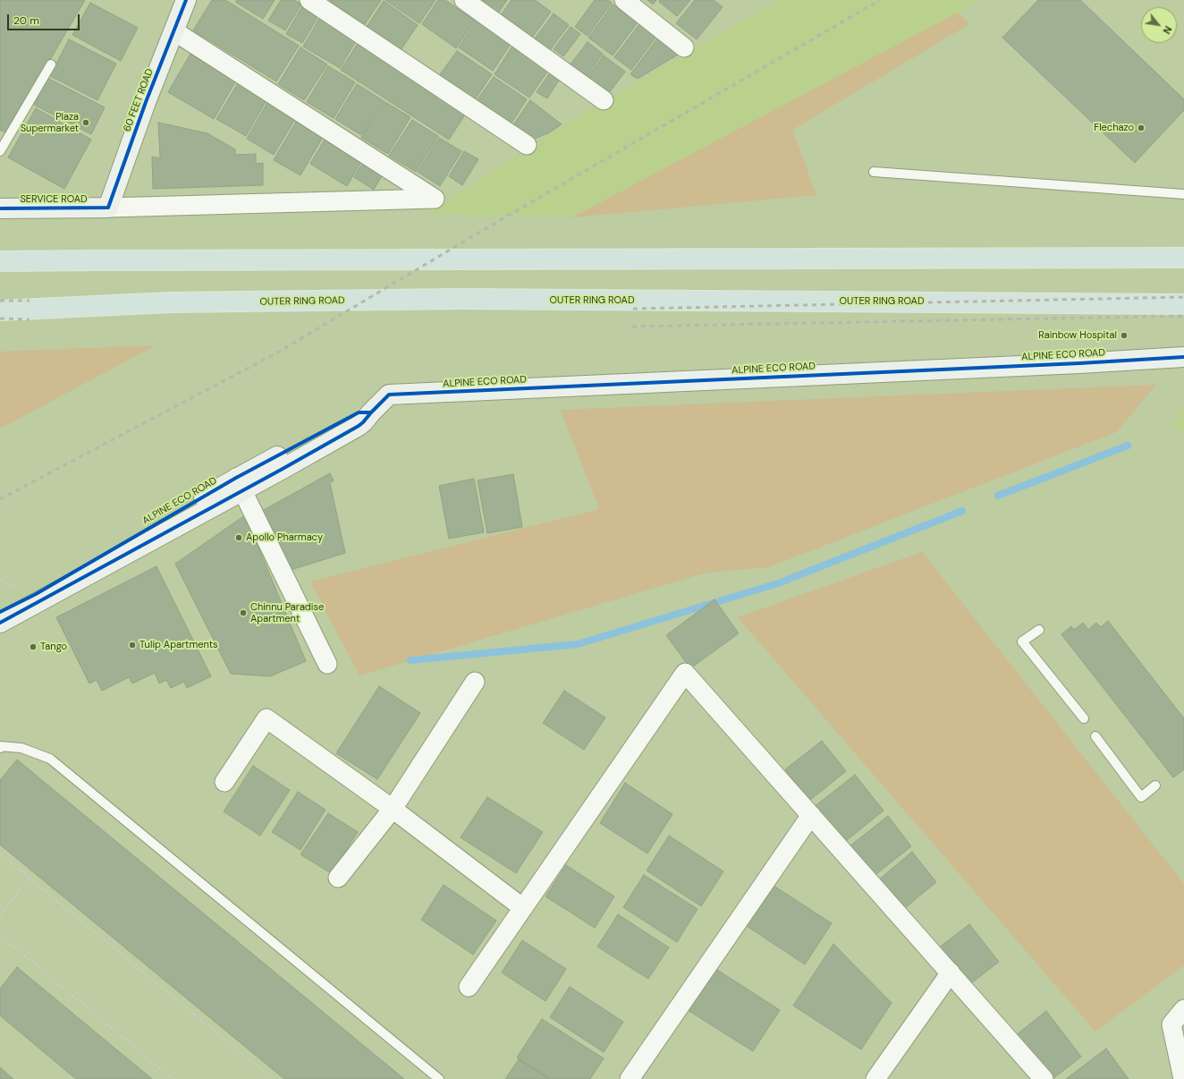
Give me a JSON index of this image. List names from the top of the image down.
{
  "streets": {
    "highway": ["OUTER RING ROAD"],
    "street": ["60 FEET ROAD", "SERVICE ROAD", "ALPINE ECO ROAD"]
  },
  "crossings": [
    ["60 FEET ROAD", "SERVICE ROAD"]
  ],
  "places": [
    "Plaza Supermarket",
    "Flechazo",
    "Rainbow Hospital",
    "Apollo Pharmacy",
    "Chinnu Paradise Apartment",
    "Tulip Apartments",
    "Tango"
  ],
  "scale_bar": "20 m",
  "north": "bottom right"
}
